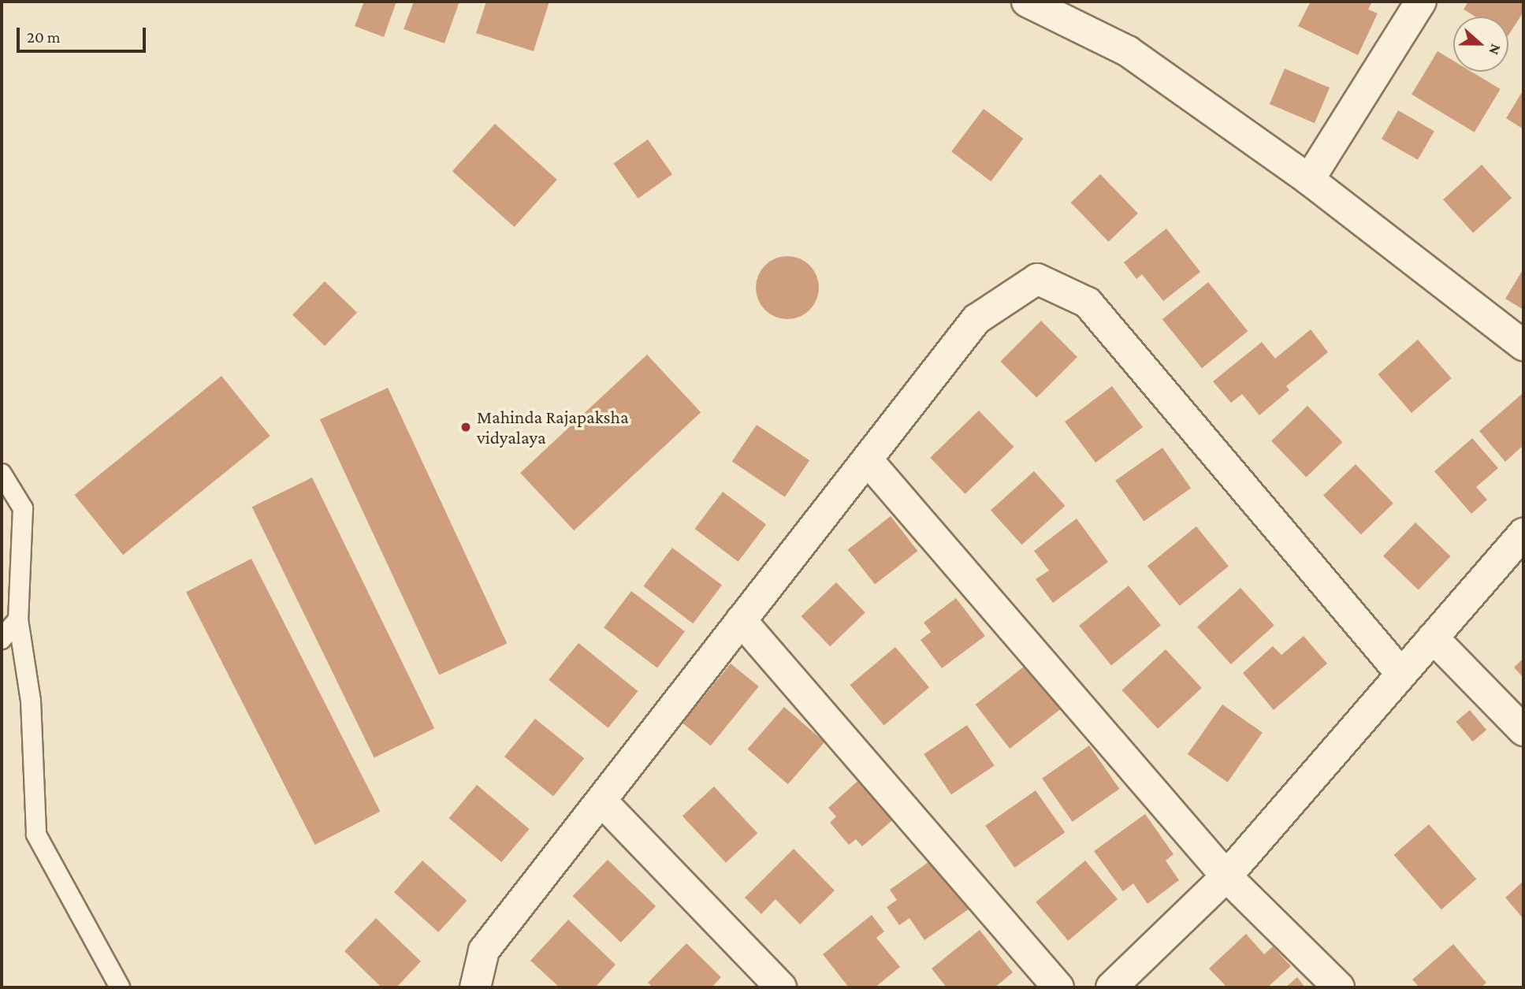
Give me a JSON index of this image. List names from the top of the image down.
{
  "places": ["Mahinda Rajapaksha vidyalaya"],
  "scale_bar": "20 m",
  "north": "right"
}
